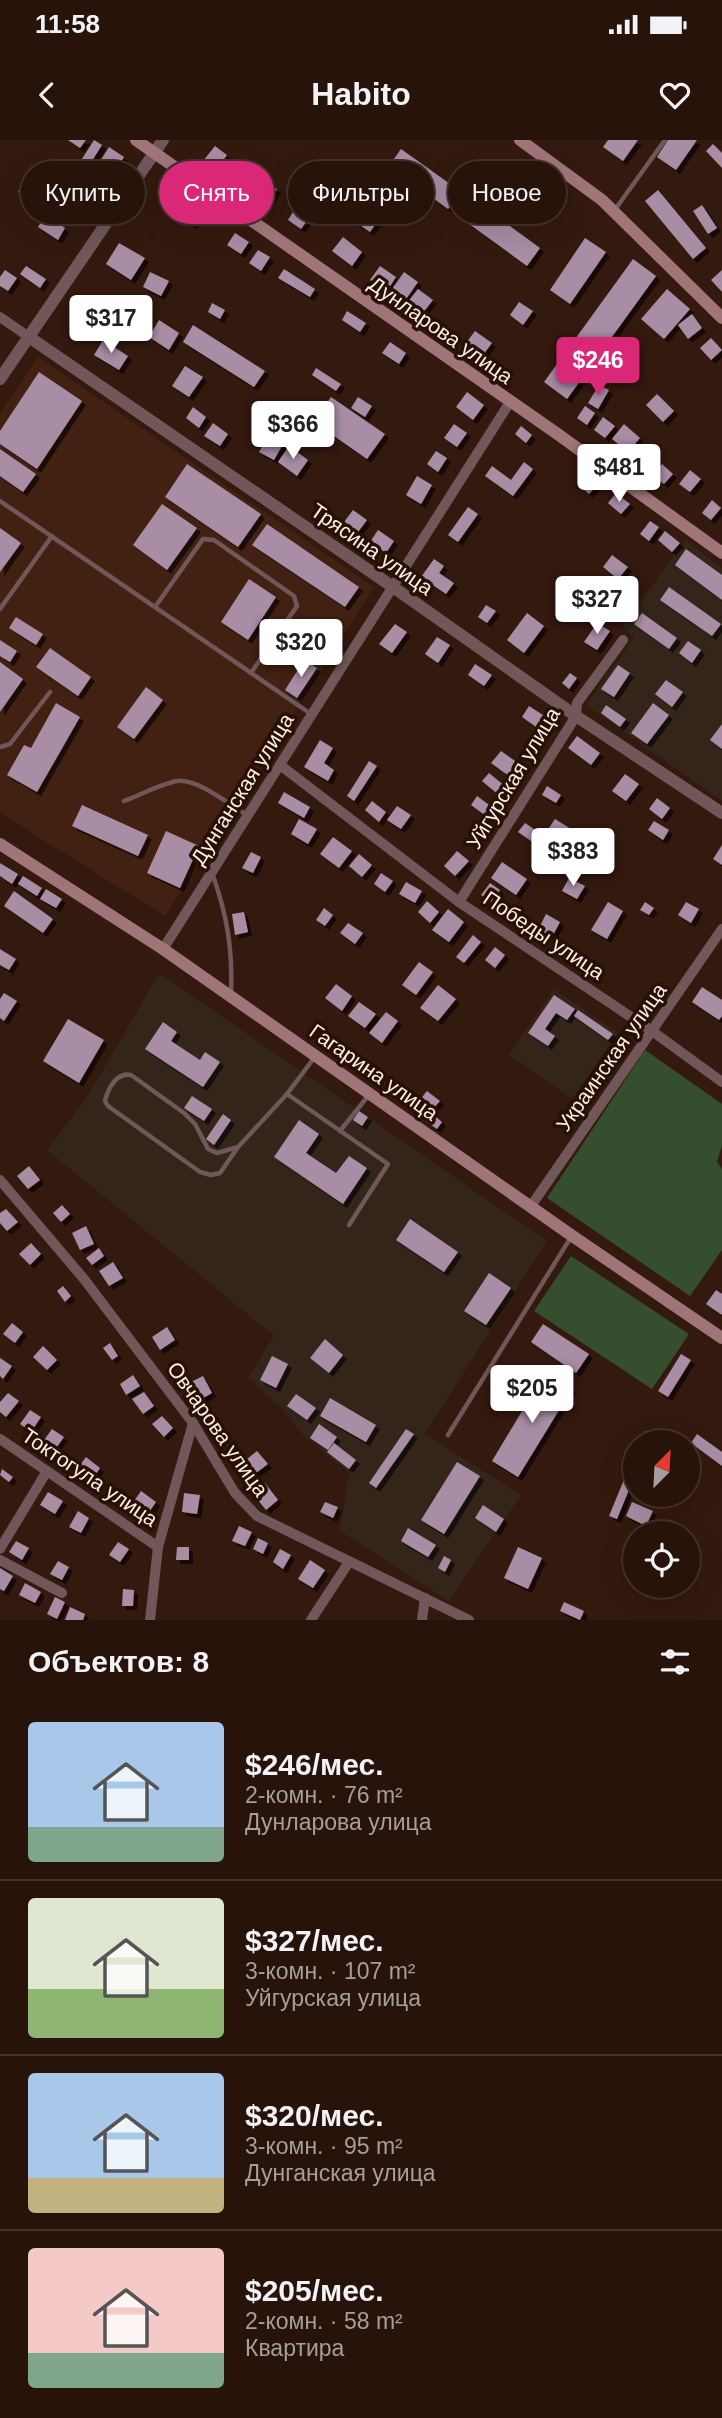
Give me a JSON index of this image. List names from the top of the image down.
{
  "streets": {
    "main road": ["Дунларова улица", "Гагарина улица"],
    "street": [
      "Трясина улица",
      "Уйгурская улица",
      "Дунганская улица",
      "Победы улица",
      "Украинская улица",
      "Овчарова улица",
      "Токтогула улица"
    ]
  },
  "crossings": [
    ["Дунларова улица", "Дунганская улица"],
    ["Трясина улица", "Уйгурская улица"],
    ["Трясина улица", "Дунганская улица"],
    ["Уйгурская улица", "Победы улица"],
    ["Дунганская улица", "Победы улица"],
    ["Дунганская улица", "Гагарина улица"],
    ["Победы улица", "Украинская улица"],
    ["Украинская улица", "Гагарина улица"]
  ],
  "north": "top right",
  "page": {
    "status": "11:58",
    "header": "Habito",
    "chip": [
      "Купить",
      "Снять",
      "Фильтры",
      "Новое"
    ],
    "price": [
      "$317",
      "$246",
      "$366",
      "$481",
      "$327",
      "$320",
      "$383",
      "$205"
    ],
    "heading": "Объектов: 8",
    "list": [
      {
        "name": "$246/мес.",
        "note": "2-комн. · 76 m² · Дунларова улица"
      },
      {
        "name": "$327/мес.",
        "note": "3-комн. · 107 m² · Уйгурская улица"
      },
      {
        "name": "$320/мес.",
        "note": "3-комн. · 95 m² · Дунганская улица"
      },
      {
        "name": "$205/мес.",
        "note": "2-комн. · 58 m² · Квартира"
      }
    ]
  }
}
